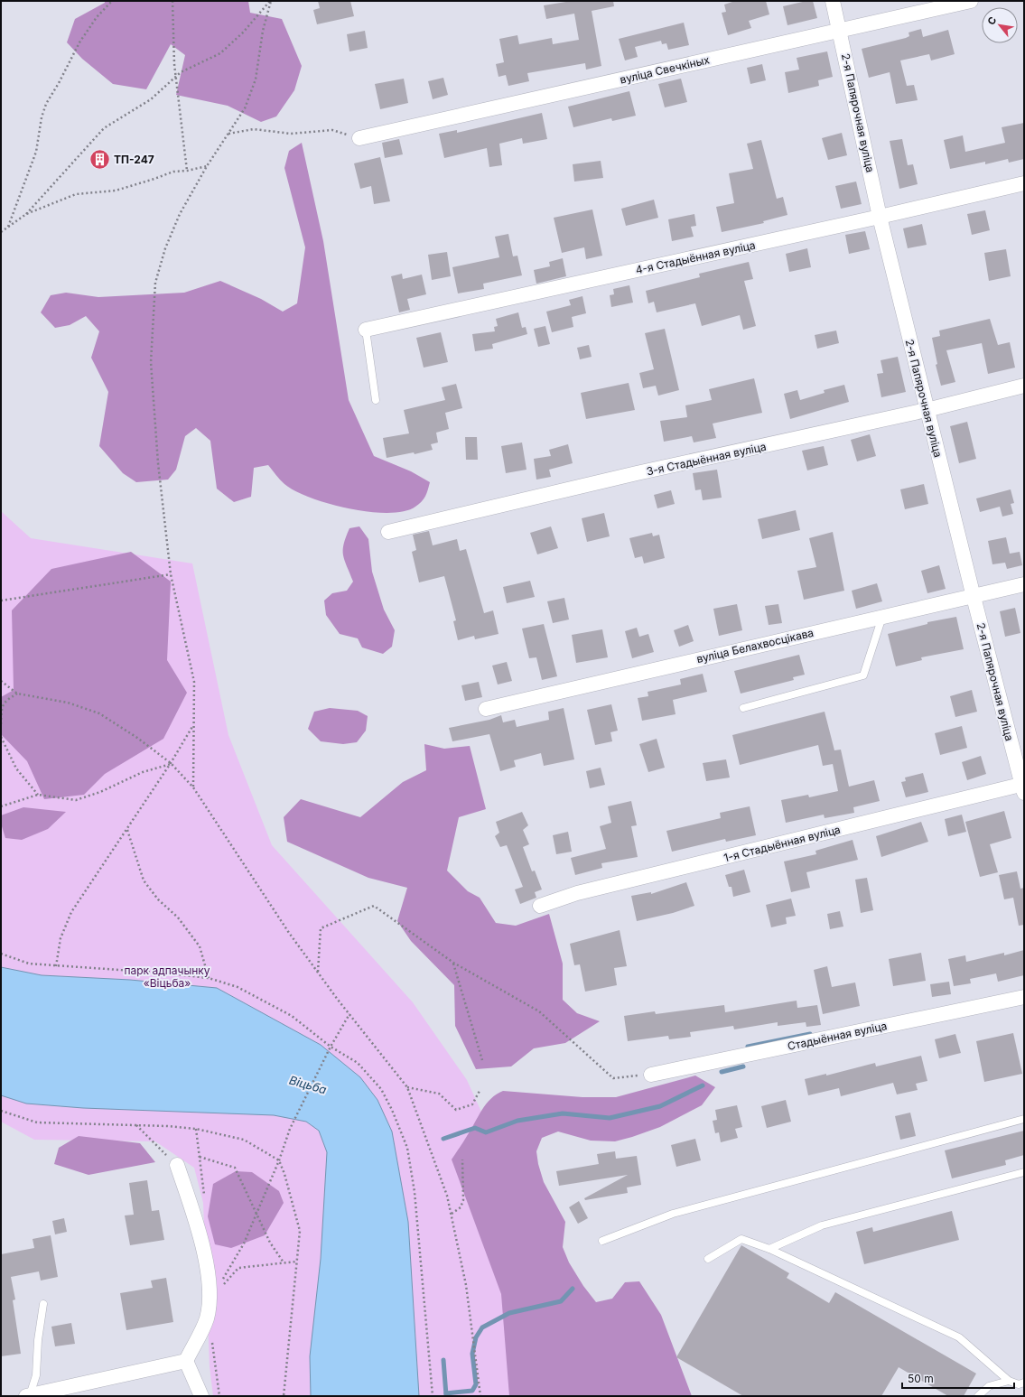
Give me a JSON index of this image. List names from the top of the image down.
{
  "streets": {
    "street": [
      "вуліца Свечкіных",
      "2-я Папярочная вуліца",
      "4-я Стадыённая вуліца",
      "3-я Стадыённая вуліца",
      "вуліца Белахвосцікава",
      "1-я Стадыённая вуліца",
      "Стадыённая вуліца"
    ]
  },
  "crossings": [
    ["вуліца Свечкіных", "2-я Папярочная вуліца"],
    ["2-я Папярочная вуліца", "4-я Стадыённая вуліца"],
    ["2-я Папярочная вуліца", "3-я Стадыённая вуліца"],
    ["2-я Папярочная вуліца", "вуліца Белахвосцікава"],
    ["2-я Папярочная вуліца", "1-я Стадыённая вуліца"]
  ],
  "water": ["Віцьба"],
  "parks": ["парк адпачынку «Віцьба»"],
  "places": {
    "building": ["ТП-247"]
  },
  "scale_bar": "50 m",
  "north": "top left"
}
